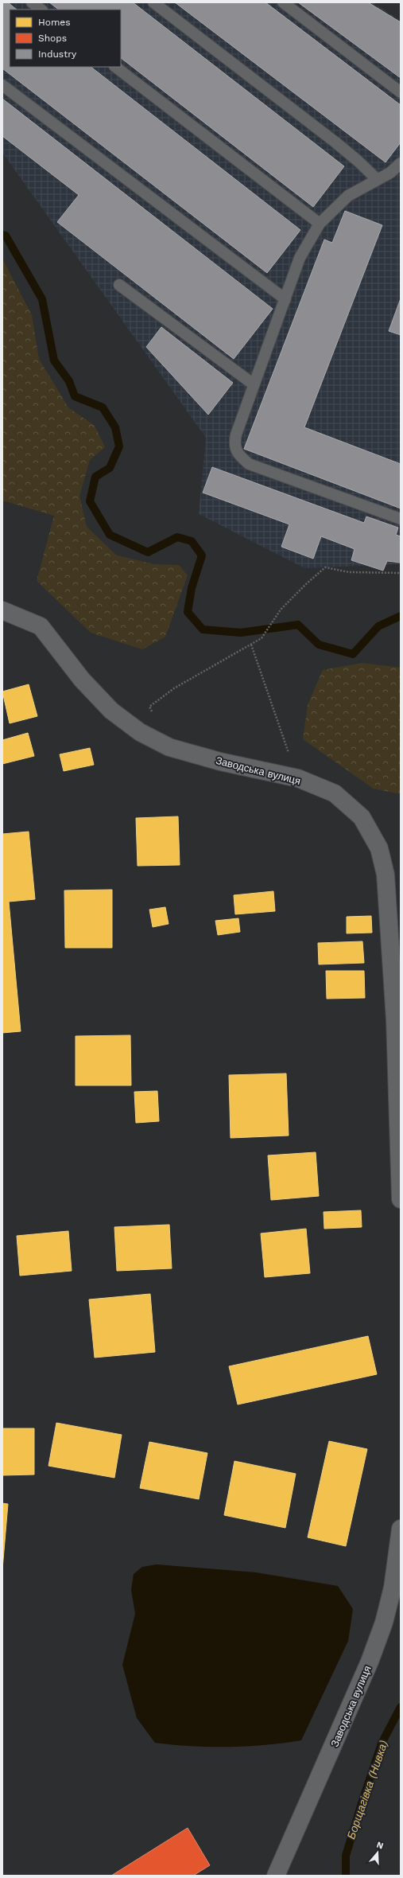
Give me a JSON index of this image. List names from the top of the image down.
{
  "streets": {
    "street": ["Заводська вулиця"]
  },
  "water": ["Борщагівка (Нивка)"],
  "legend": ["Homes", "Shops", "Industry"],
  "north": "top"
}
